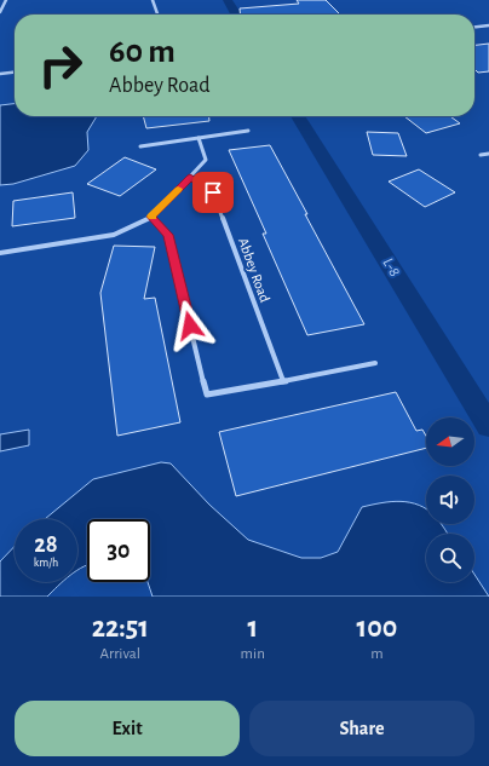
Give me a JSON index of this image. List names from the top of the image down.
{
  "streets": {
    "street": ["Abbey Road"]
  },
  "water": ["L-8"],
  "north": "left",
  "page": {
    "turn": ["60 m", "Abbey Road"],
    "speed": "28 km/h",
    "limit": "30",
    "eta": [
      "22:51",
      "Arrival",
      "1",
      "min",
      "100",
      "m"
    ],
    "buttons": ["Exit", "Share"]
  }
}
